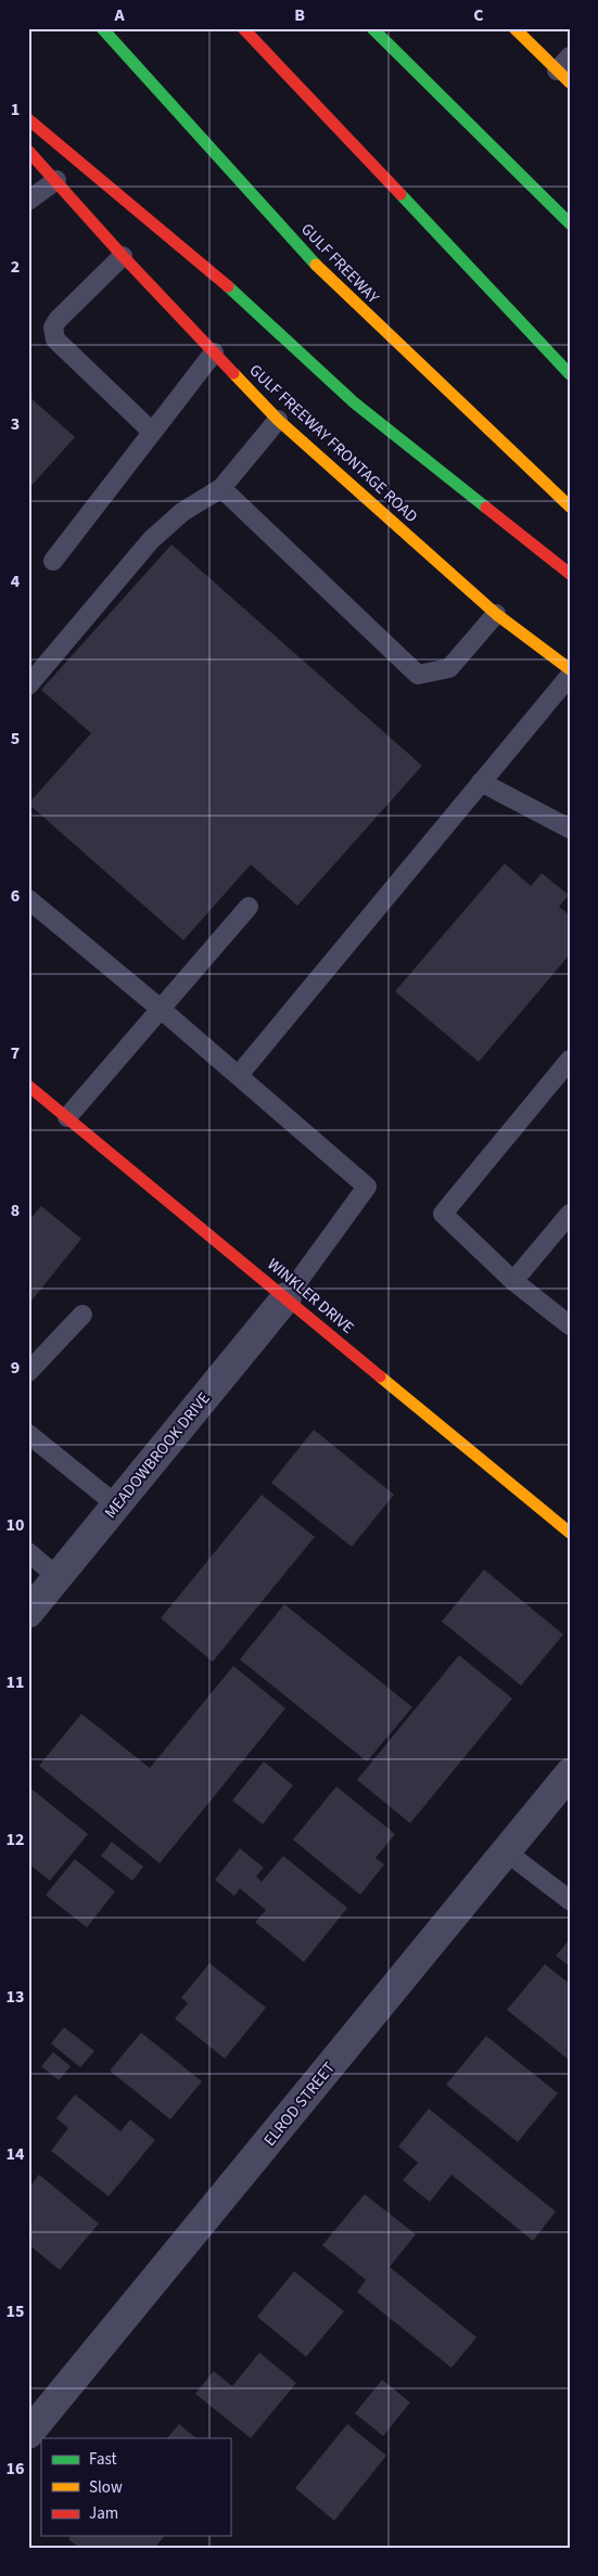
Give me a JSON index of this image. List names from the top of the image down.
{
  "streets": {
    "main road": ["GULF FREEWAY", "GULF FREEWAY FRONTAGE ROAD", "WINKLER DRIVE"],
    "street": ["MEADOWBROOK DRIVE", "ELROD STREET"]
  },
  "crossings": [
    ["WINKLER DRIVE", "MEADOWBROOK DRIVE"]
  ],
  "legend": ["Fast", "Slow", "Jam"],
  "grid": {
    "columns": ["A", "B", "C"],
    "rows": [
      "1",
      "2",
      "3",
      "4",
      "5",
      "6",
      "7",
      "8",
      "9",
      "10",
      "11",
      "12",
      "13",
      "14",
      "15",
      "16"
    ]
  }
}
